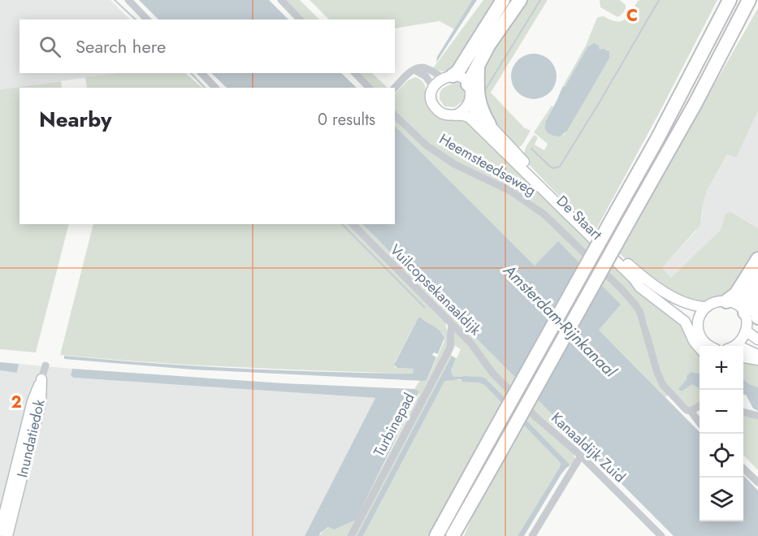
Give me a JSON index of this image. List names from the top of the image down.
{
  "streets": {
    "main road": ["De Staart", "Inundatiedok"],
    "street": [
      "Heemsteedseweg",
      "Vuilcopsekanaaldijk",
      "Turbinepad",
      "Kanaaldijk Zuid"
    ]
  },
  "crossings": [
    ["Vuilcopsekanaaldijk", "Turbinepad"],
    ["Vuilcopsekanaaldijk", "Kanaaldijk Zuid"]
  ],
  "water": ["Amsterdam-Rijnkanaal"],
  "page": {
    "search": "Search here",
    "heading": ["Nearby", "0 results"],
    "map_buttons": ["+", "−"]
  },
  "grid": {
    "columns": ["C"],
    "rows": ["2"]
  }
}
